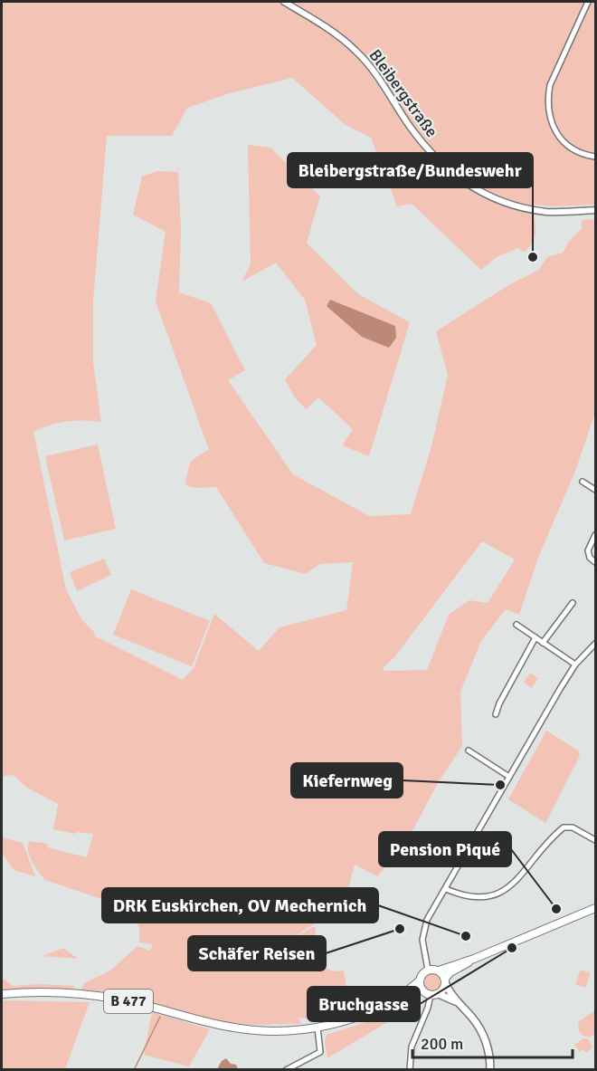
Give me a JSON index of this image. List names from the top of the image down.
{
  "streets": {
    "main road": ["B 477"],
    "street": ["Bleibergstraße"]
  },
  "places": [
    "Bleibergstraße/Bundeswehr",
    "Kiefernweg",
    "Pension Piqué",
    "Schäfer Reisen",
    "DRK Euskirchen, OV Mechernich",
    "Bruchgasse"
  ],
  "scale_bar": "200 m"
}
